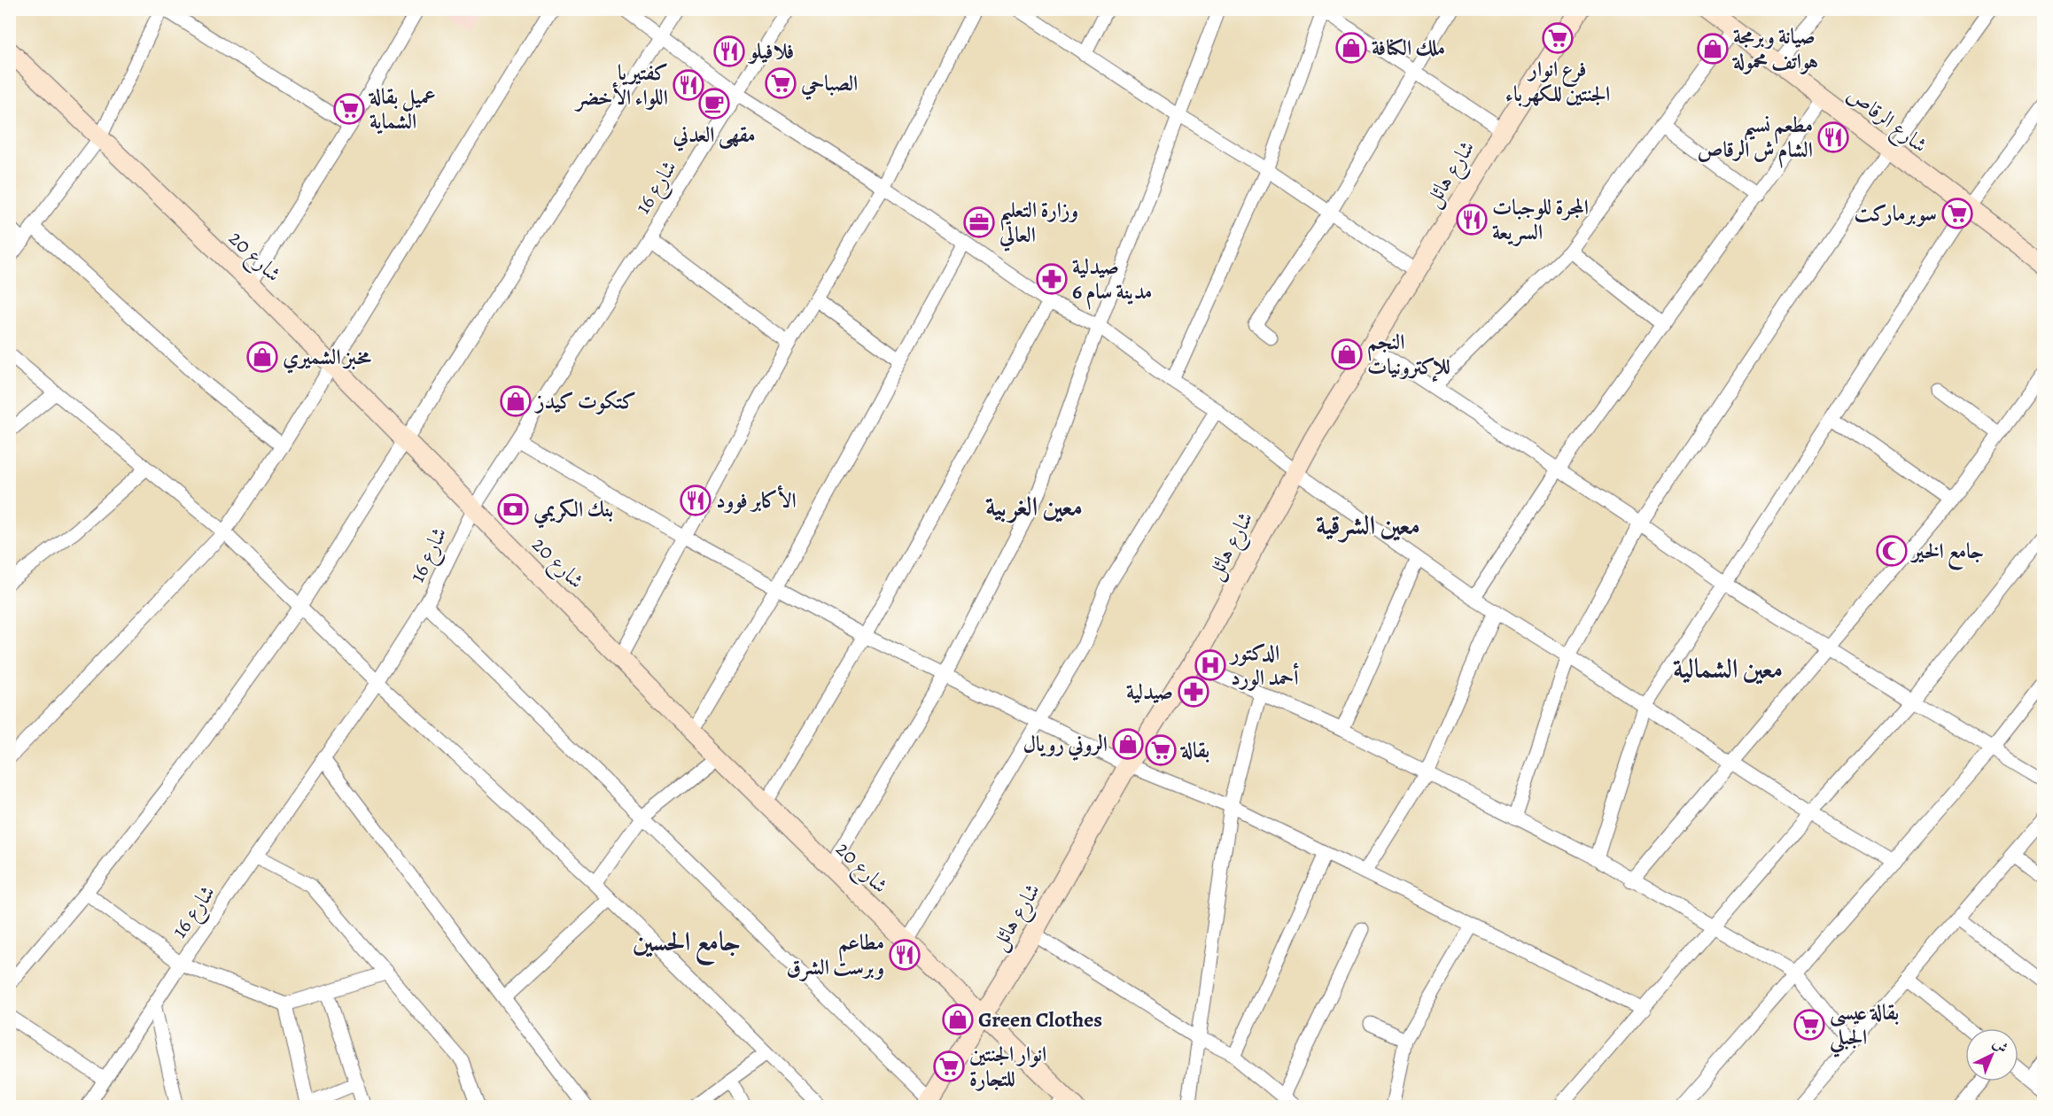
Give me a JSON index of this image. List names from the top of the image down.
{
  "streets": {
    "street": [
      "شارع الرقاص",
      "شارع هائل",
      "شارع 16",
      "شارع 20"
    ]
  },
  "crossings": [
    ["شارع هائل", "شارع 20"],
    ["شارع 16", "شارع 20"]
  ],
  "districts": [
    "معين الغربية",
    "معين الشرقية",
    "معين الشمالية",
    "جامع الحسين"
  ],
  "places": {
    "supermarket": [
      "فرع انوار الجنتين للكهرباء",
      "الصباحي",
      "عميل بقالة الشماية",
      "سوبرماركت",
      "بقالة",
      "بقالة عيسى الجبلي",
      "انوار الجنتين للتجارة"
    ],
    "shop": [
      "ملك الكنافة",
      "صيانة وبرمجة هواتف محمولة",
      "النجم للإكترونيات",
      "مخبز الشميري",
      "كتكوت كيدز",
      "الروني رويال",
      "Green Clothes"
    ],
    "restaurant": [
      "فلافيلو",
      "كفتيريا اللواء الأخضر",
      "مطعم نسيم الشام ش الرقاص",
      "المجرة للوجبات السريعة",
      "الأكابر فوود",
      "مطاعم وبرست الشرق"
    ],
    "cafe": ["مقهى العدني"],
    "office": ["وزارة التعليم العالي"],
    "pharmacy": ["صيدلية مدينة سام 6", "صيدلية"],
    "bank": ["بنك الكريمي"],
    "mosque": ["جامع الخير"],
    "hospital": ["الدكتور أحمد الورد"]
  },
  "north": "top right"
}
